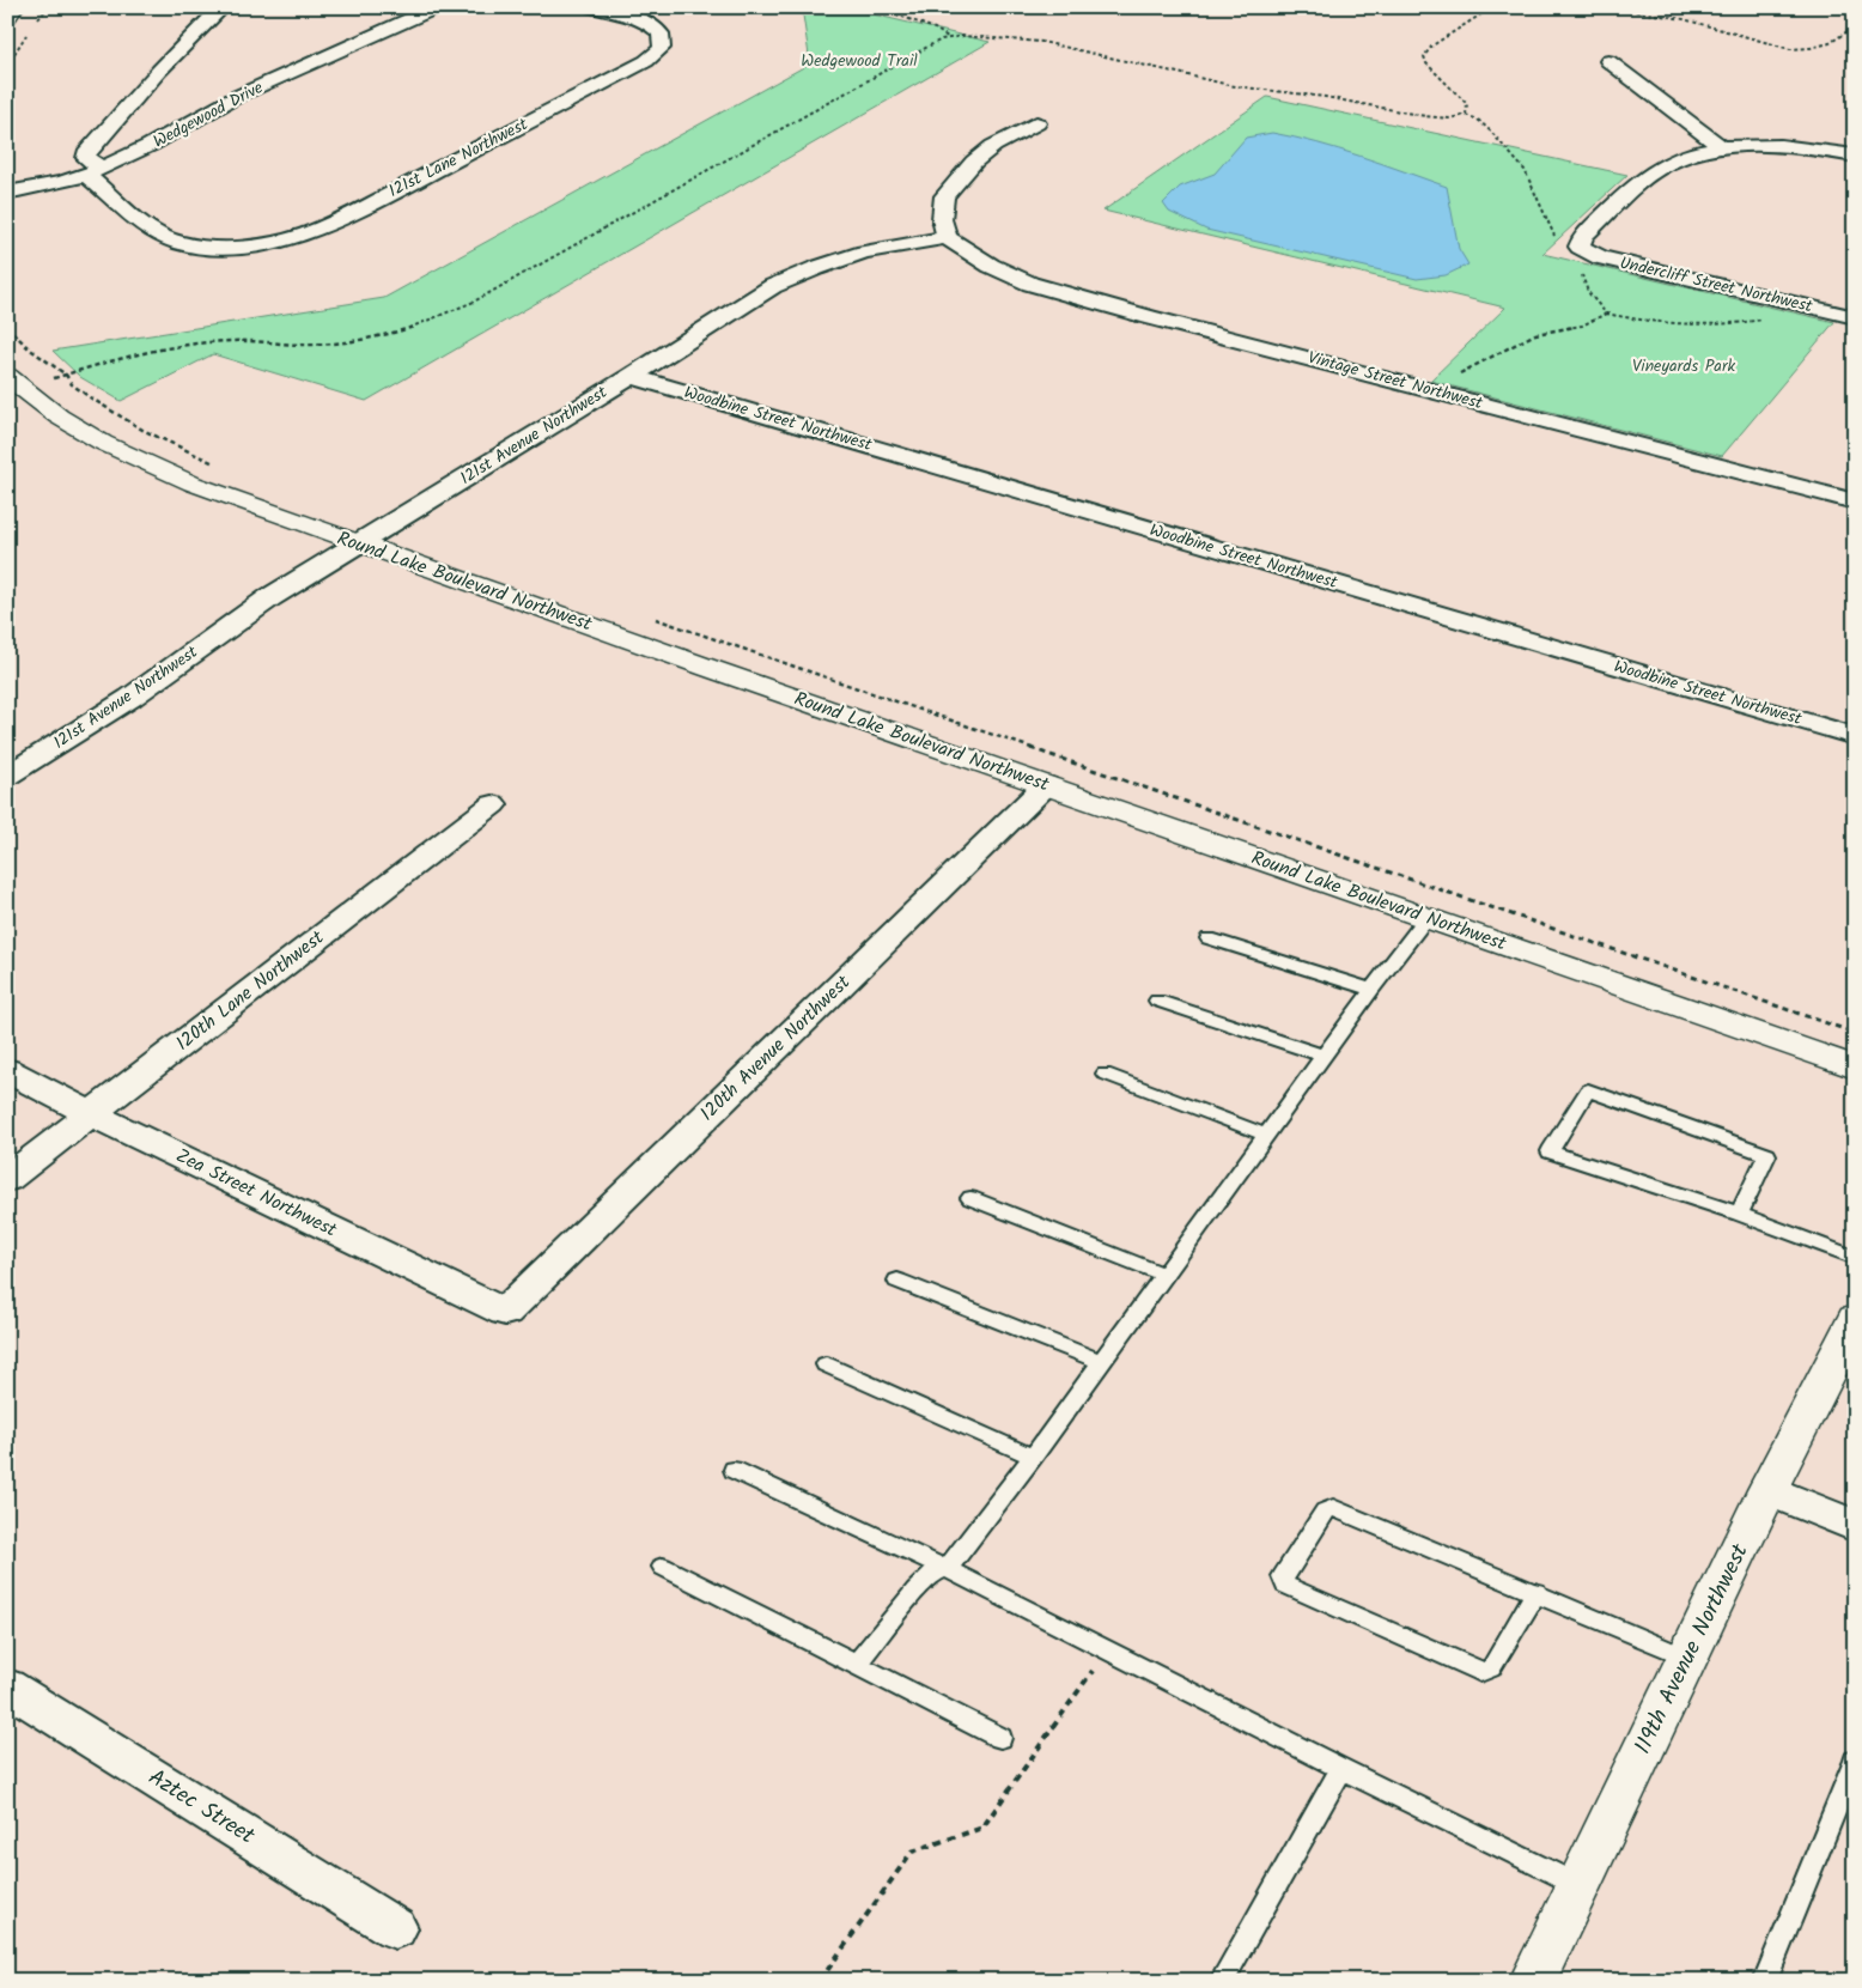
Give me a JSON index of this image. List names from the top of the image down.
{
  "streets": {
    "main road": ["Round Lake Boulevard Northwest", "119th Avenue Northwest"],
    "street": [
      "Wedgewood Drive",
      "121st Lane Northwest",
      "Undercliff Street Northwest",
      "Vintage Street Northwest",
      "Woodbine Street Northwest",
      "121st Avenue Northwest",
      "120th Lane Northwest",
      "120th Avenue Northwest",
      "Zea Street Northwest",
      "Aztec Street"
    ]
  },
  "crossings": [
    ["Wedgewood Drive", "121st Lane Northwest"],
    ["Vintage Street Northwest", "121st Avenue Northwest"],
    ["Woodbine Street Northwest", "121st Avenue Northwest"],
    ["121st Avenue Northwest", "Round Lake Boulevard Northwest"],
    ["Round Lake Boulevard Northwest", "120th Avenue Northwest"],
    ["120th Lane Northwest", "Zea Street Northwest"],
    ["120th Avenue Northwest", "Zea Street Northwest"]
  ],
  "parks": ["Wedgewood Trail", "Vineyards Park"]
}
